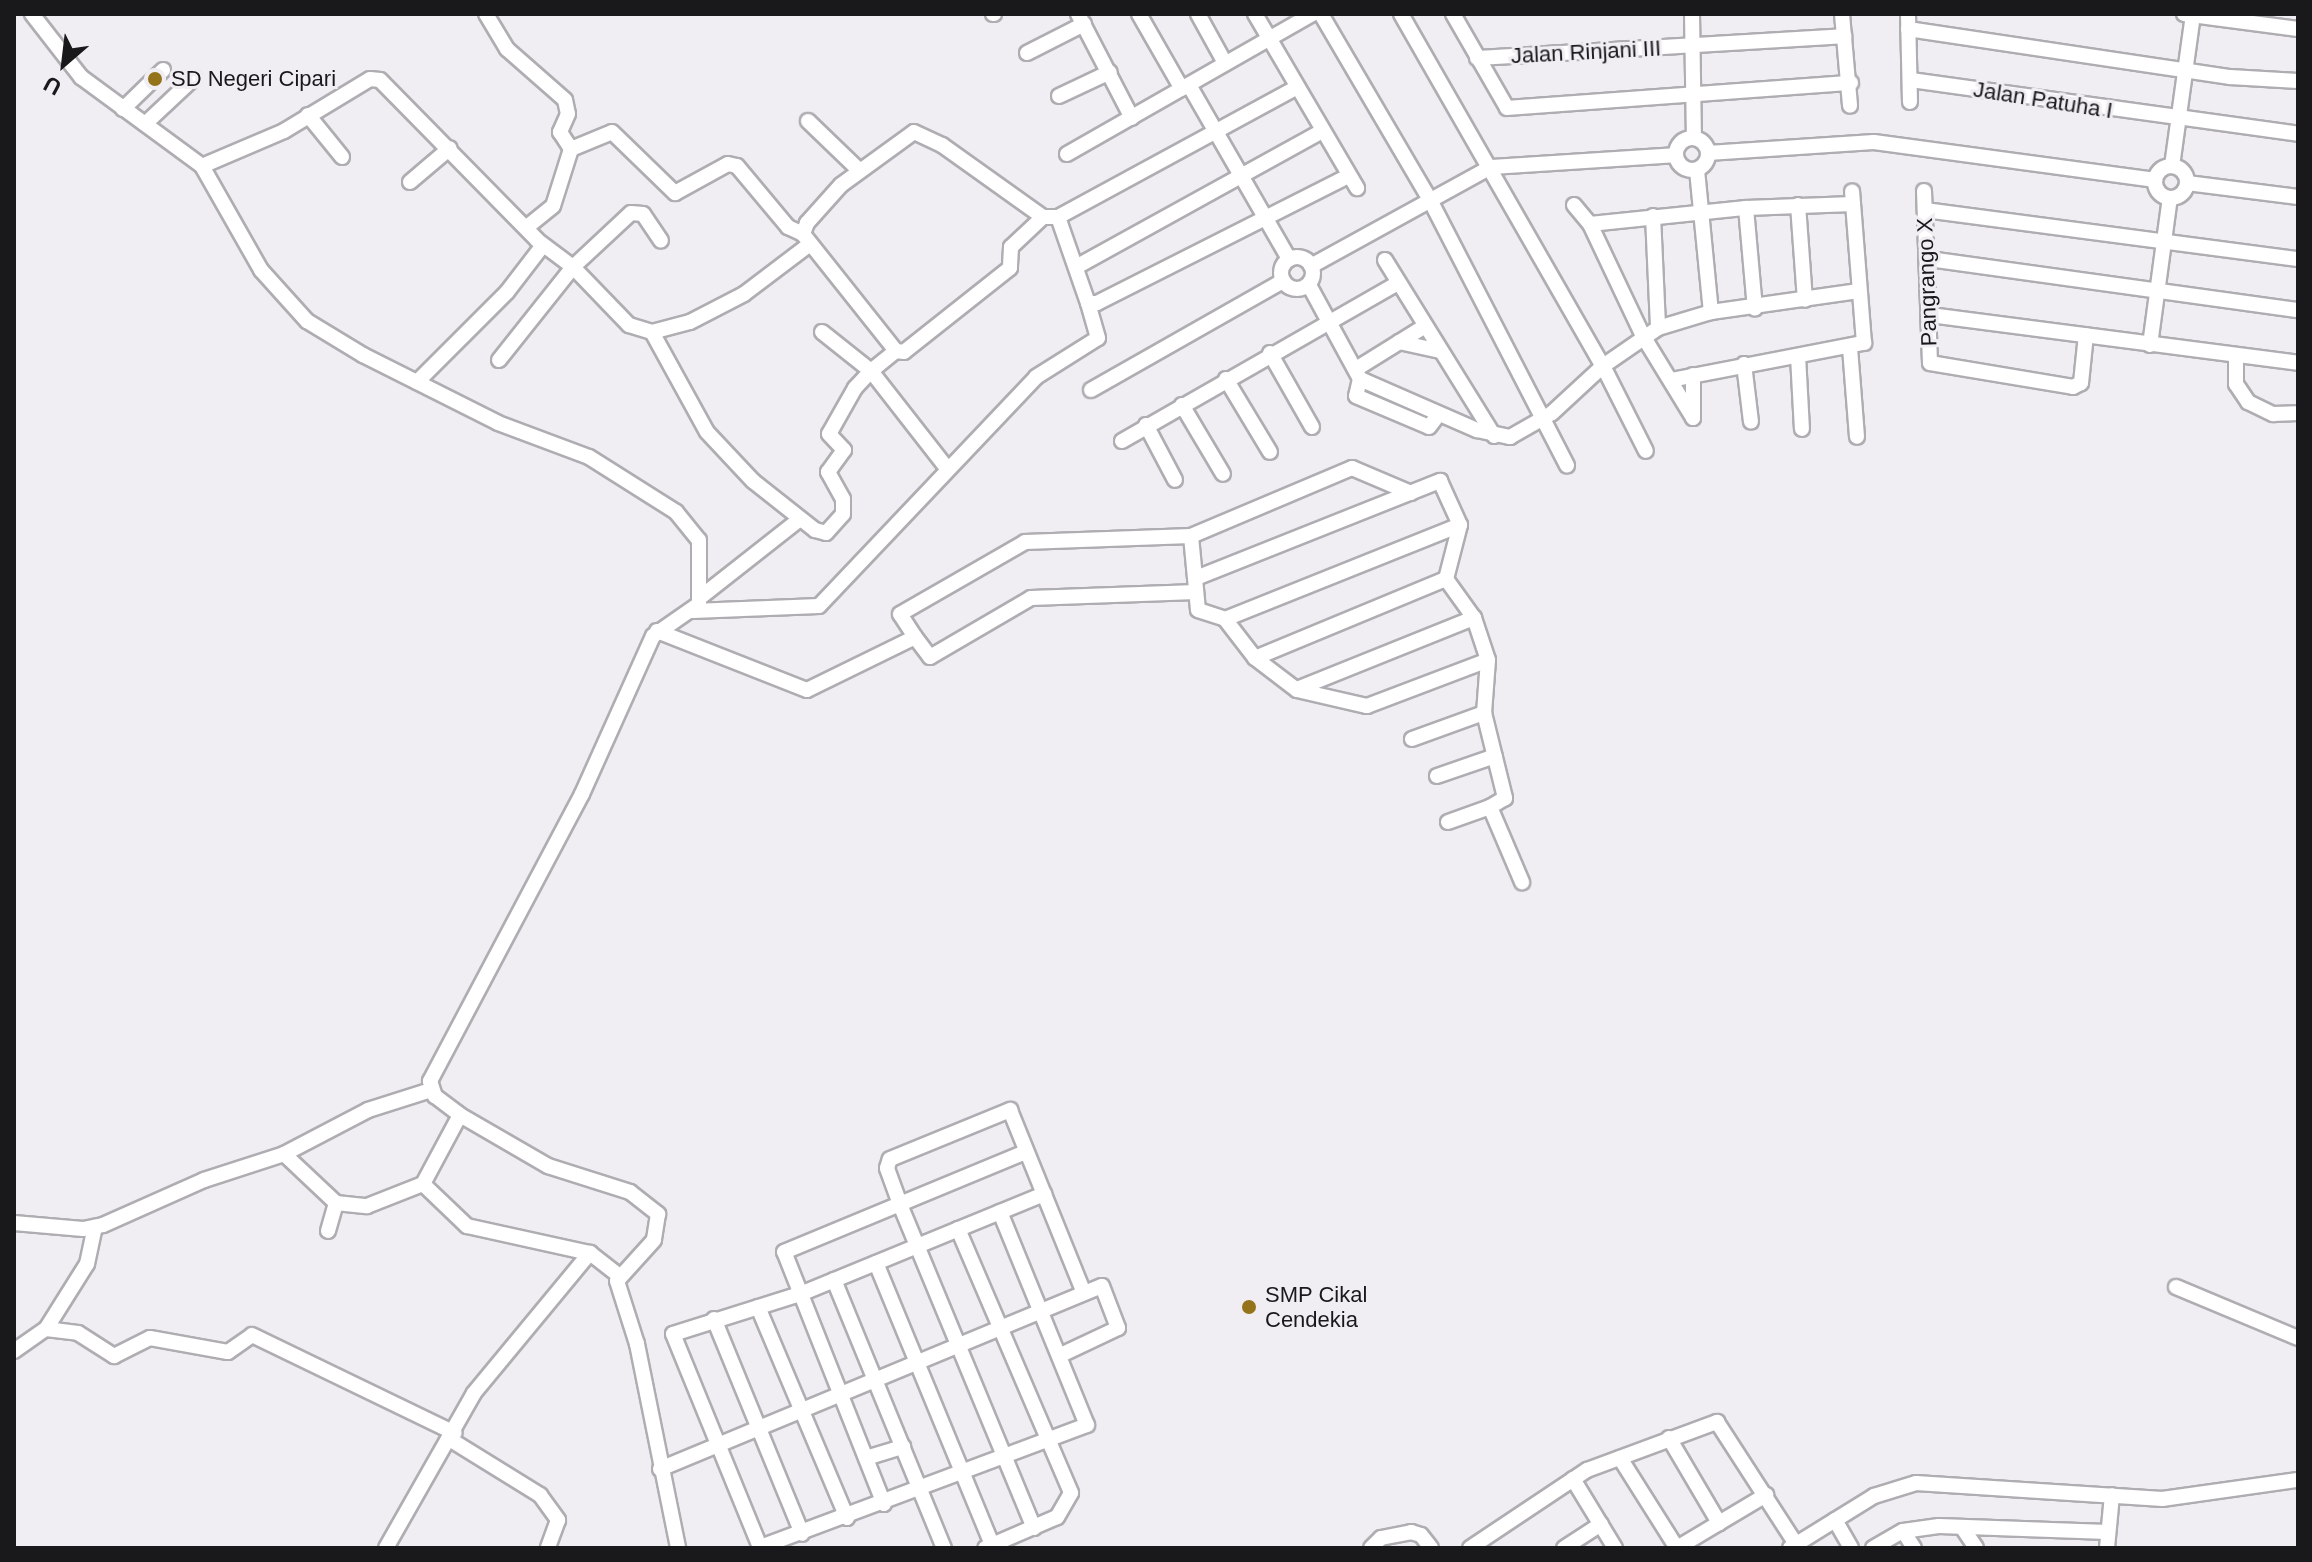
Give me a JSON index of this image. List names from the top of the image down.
{
  "streets": {
    "street": ["Jalan Rinjani III", "Jalan Patuha I", "Pangrango X"]
  },
  "places": ["SD Negeri Cipari", "SMP Cikal Cendekia"],
  "north": "bottom left"
}
